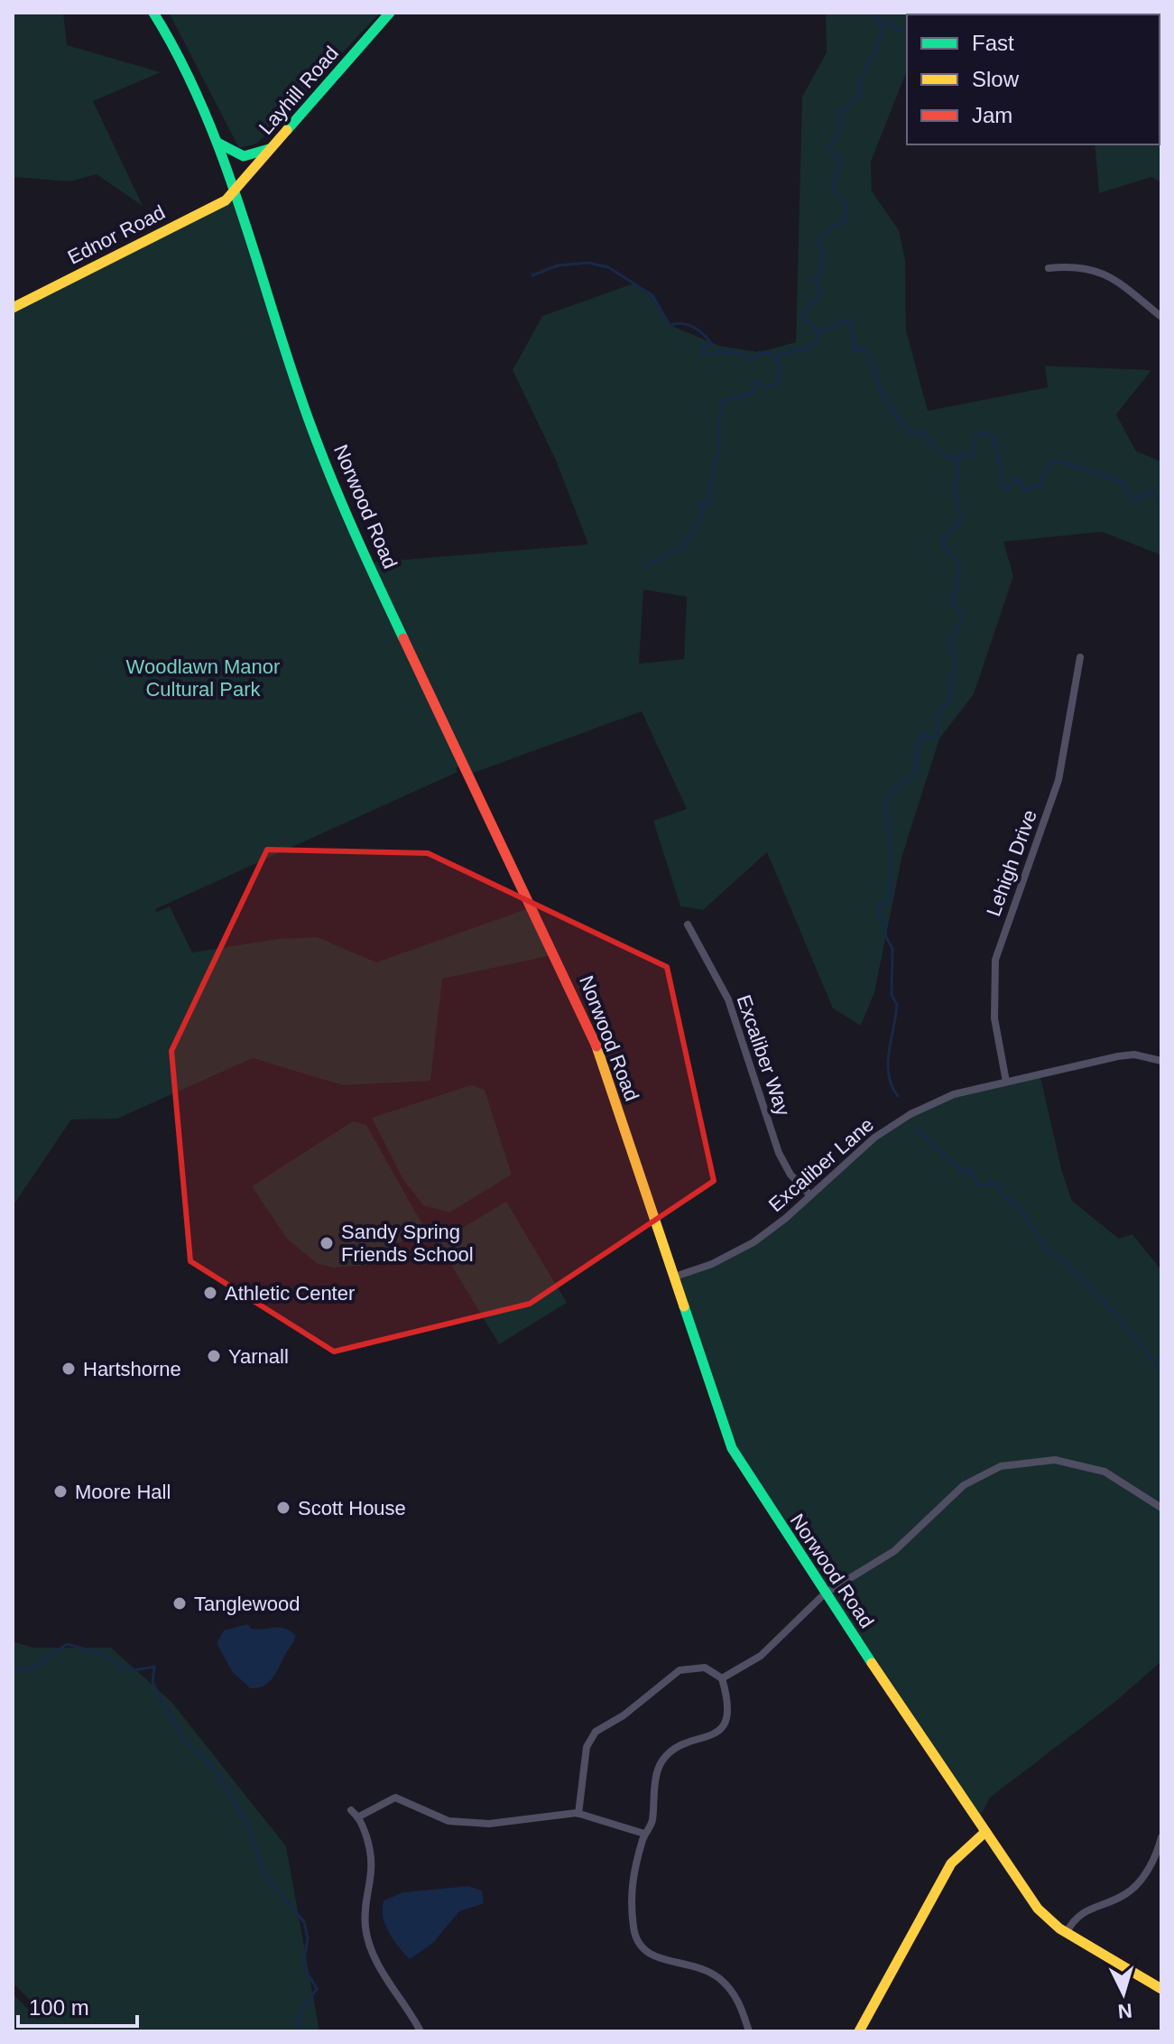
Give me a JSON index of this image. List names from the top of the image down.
{
  "streets": {
    "main road": ["Layhill Road", "Ednor Road", "Norwood Road"],
    "street": ["Lehigh Drive", "Excaliber Way", "Excaliber Lane"]
  },
  "crossings": [
    ["Layhill Road", "Ednor Road"],
    ["Layhill Road", "Norwood Road"],
    ["Ednor Road", "Norwood Road"],
    ["Norwood Road", "Excaliber Lane"],
    ["Lehigh Drive", "Excaliber Lane"],
    ["Excaliber Way", "Excaliber Lane"]
  ],
  "parks": ["Woodlawn Manor Cultural Park"],
  "places": [
    "Sandy Spring Friends School",
    "Athletic Center",
    "Yarnall",
    "Hartshorne",
    "Moore Hall",
    "Scott House",
    "Tanglewood"
  ],
  "legend": ["Fast", "Slow", "Jam"],
  "scale_bar": "100 m",
  "north": "bottom"
}
